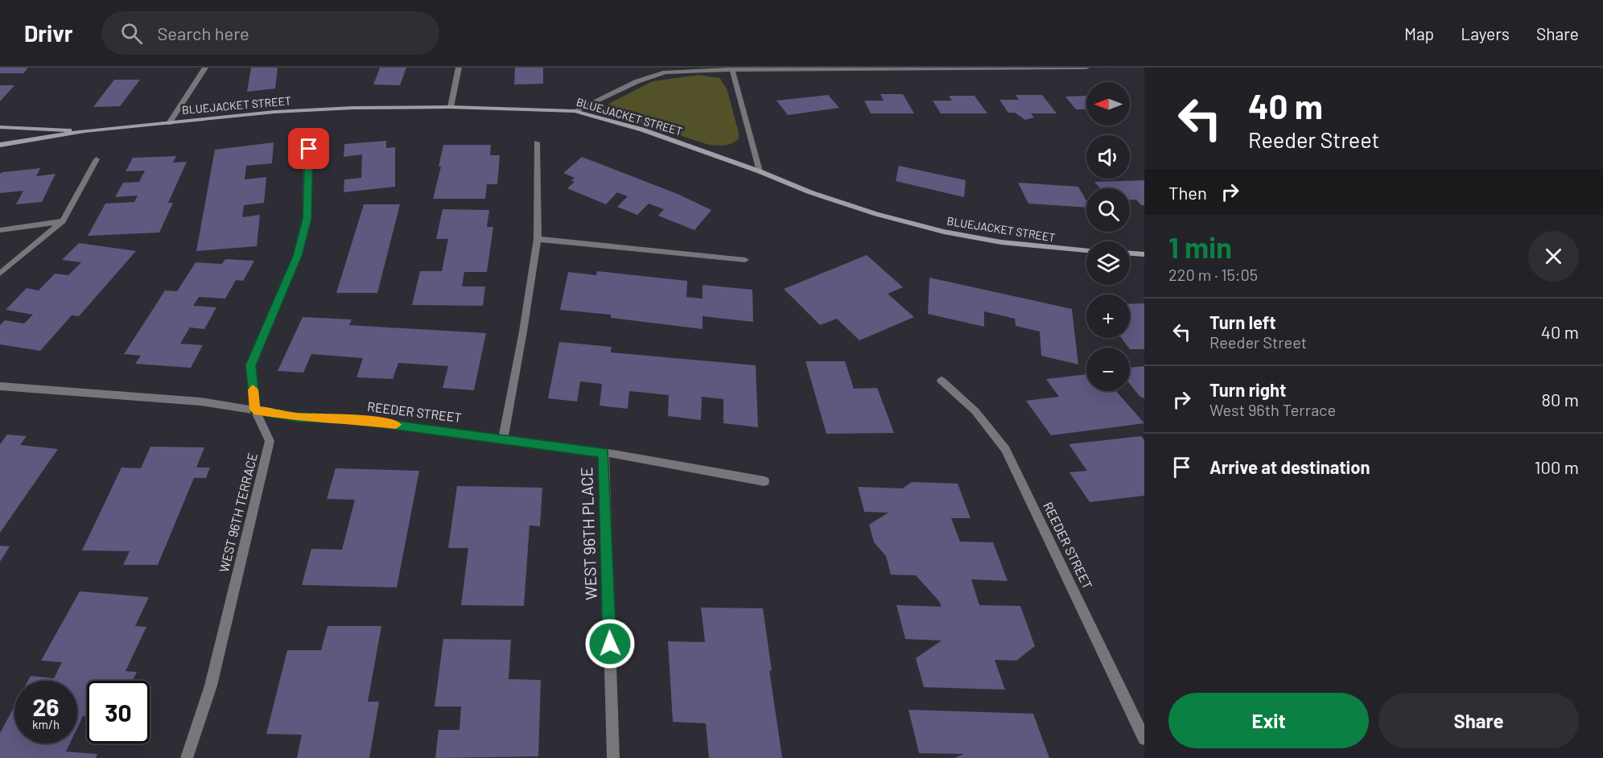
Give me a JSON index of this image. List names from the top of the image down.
{
  "streets": {
    "street": [
      "BLUEJACKET STREET",
      "REEDER STREET",
      "WEST 96TH TERRACE",
      "WEST 96TH PLACE"
    ]
  },
  "crossings": [
    ["REEDER STREET", "WEST 96TH TERRACE"],
    ["REEDER STREET", "WEST 96TH PLACE"]
  ],
  "north": "left",
  "page": {
    "header": "Drivr",
    "search": "Search here",
    "nav": ["Map", "Layers", "Share"],
    "turn": ["40 m", "Reeder Street"],
    "map_buttons": ["+", "−"],
    "then": "Then",
    "heading": ["1 min", "220 m · 15:05"],
    "list": [
      {
        "name": "Turn left",
        "note": "Reeder Street",
        "value": "40 m"
      },
      {
        "name": "Turn right",
        "note": "West 96th Terrace",
        "value": "80 m"
      },
      {
        "name": "Arrive at destination",
        "value": "100 m"
      }
    ],
    "speed": "26 km/h",
    "limit": "30",
    "buttons": ["Exit", "Share"]
  }
}
